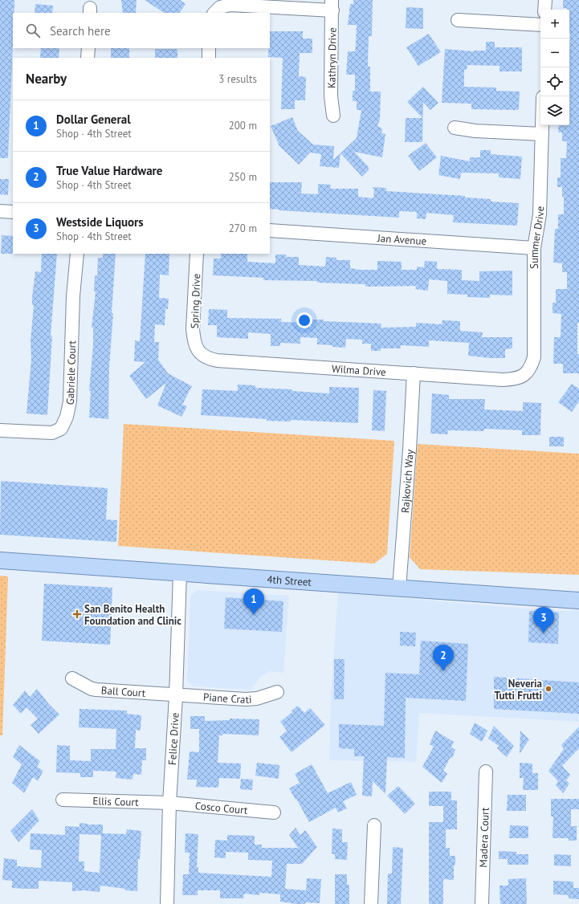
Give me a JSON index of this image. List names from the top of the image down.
{
  "streets": {
    "main road": ["4th Street"],
    "street": [
      "Kathryn Drive",
      "Summer Drive",
      "Jan Avenue",
      "Spring Drive",
      "Wilma Drive",
      "Gabriele Court",
      "Rajkovich Way",
      "Ball Court",
      "Piane Crati",
      "Felice Drive",
      "Ellis Court",
      "Cosco Court",
      "Madera Court"
    ]
  },
  "crossings": [
    ["Summer Drive", "Jan Avenue"],
    ["Summer Drive", "Wilma Drive"],
    ["Spring Drive", "Wilma Drive"],
    ["Wilma Drive", "Rajkovich Way"],
    ["Rajkovich Way", "4th Street"],
    ["4th Street", "Felice Drive"],
    ["Ball Court", "Piane Crati"],
    ["Ball Court", "Felice Drive"],
    ["Piane Crati", "Felice Drive"],
    ["Felice Drive", "Ellis Court"],
    ["Felice Drive", "Cosco Court"],
    ["Ellis Court", "Cosco Court"]
  ],
  "places": {
    "health": ["San Benito Health Foundation and Clinic"],
    "other": ["Neveria Tutti Frutti"]
  },
  "page": {
    "map_buttons": ["+", "−"],
    "search": "Search here",
    "heading": ["Nearby", "3 results"],
    "list": [
      {
        "mark": "1",
        "name": "Dollar General",
        "note": "Shop · 4th Street",
        "value": "200 m"
      },
      {
        "mark": "2",
        "name": "True Value Hardware",
        "note": "Shop · 4th Street",
        "value": "250 m"
      },
      {
        "mark": "3",
        "name": "Westside Liquors",
        "note": "Shop · 4th Street",
        "value": "270 m"
      }
    ],
    "pins": ["1", "3", "2"]
  }
}
